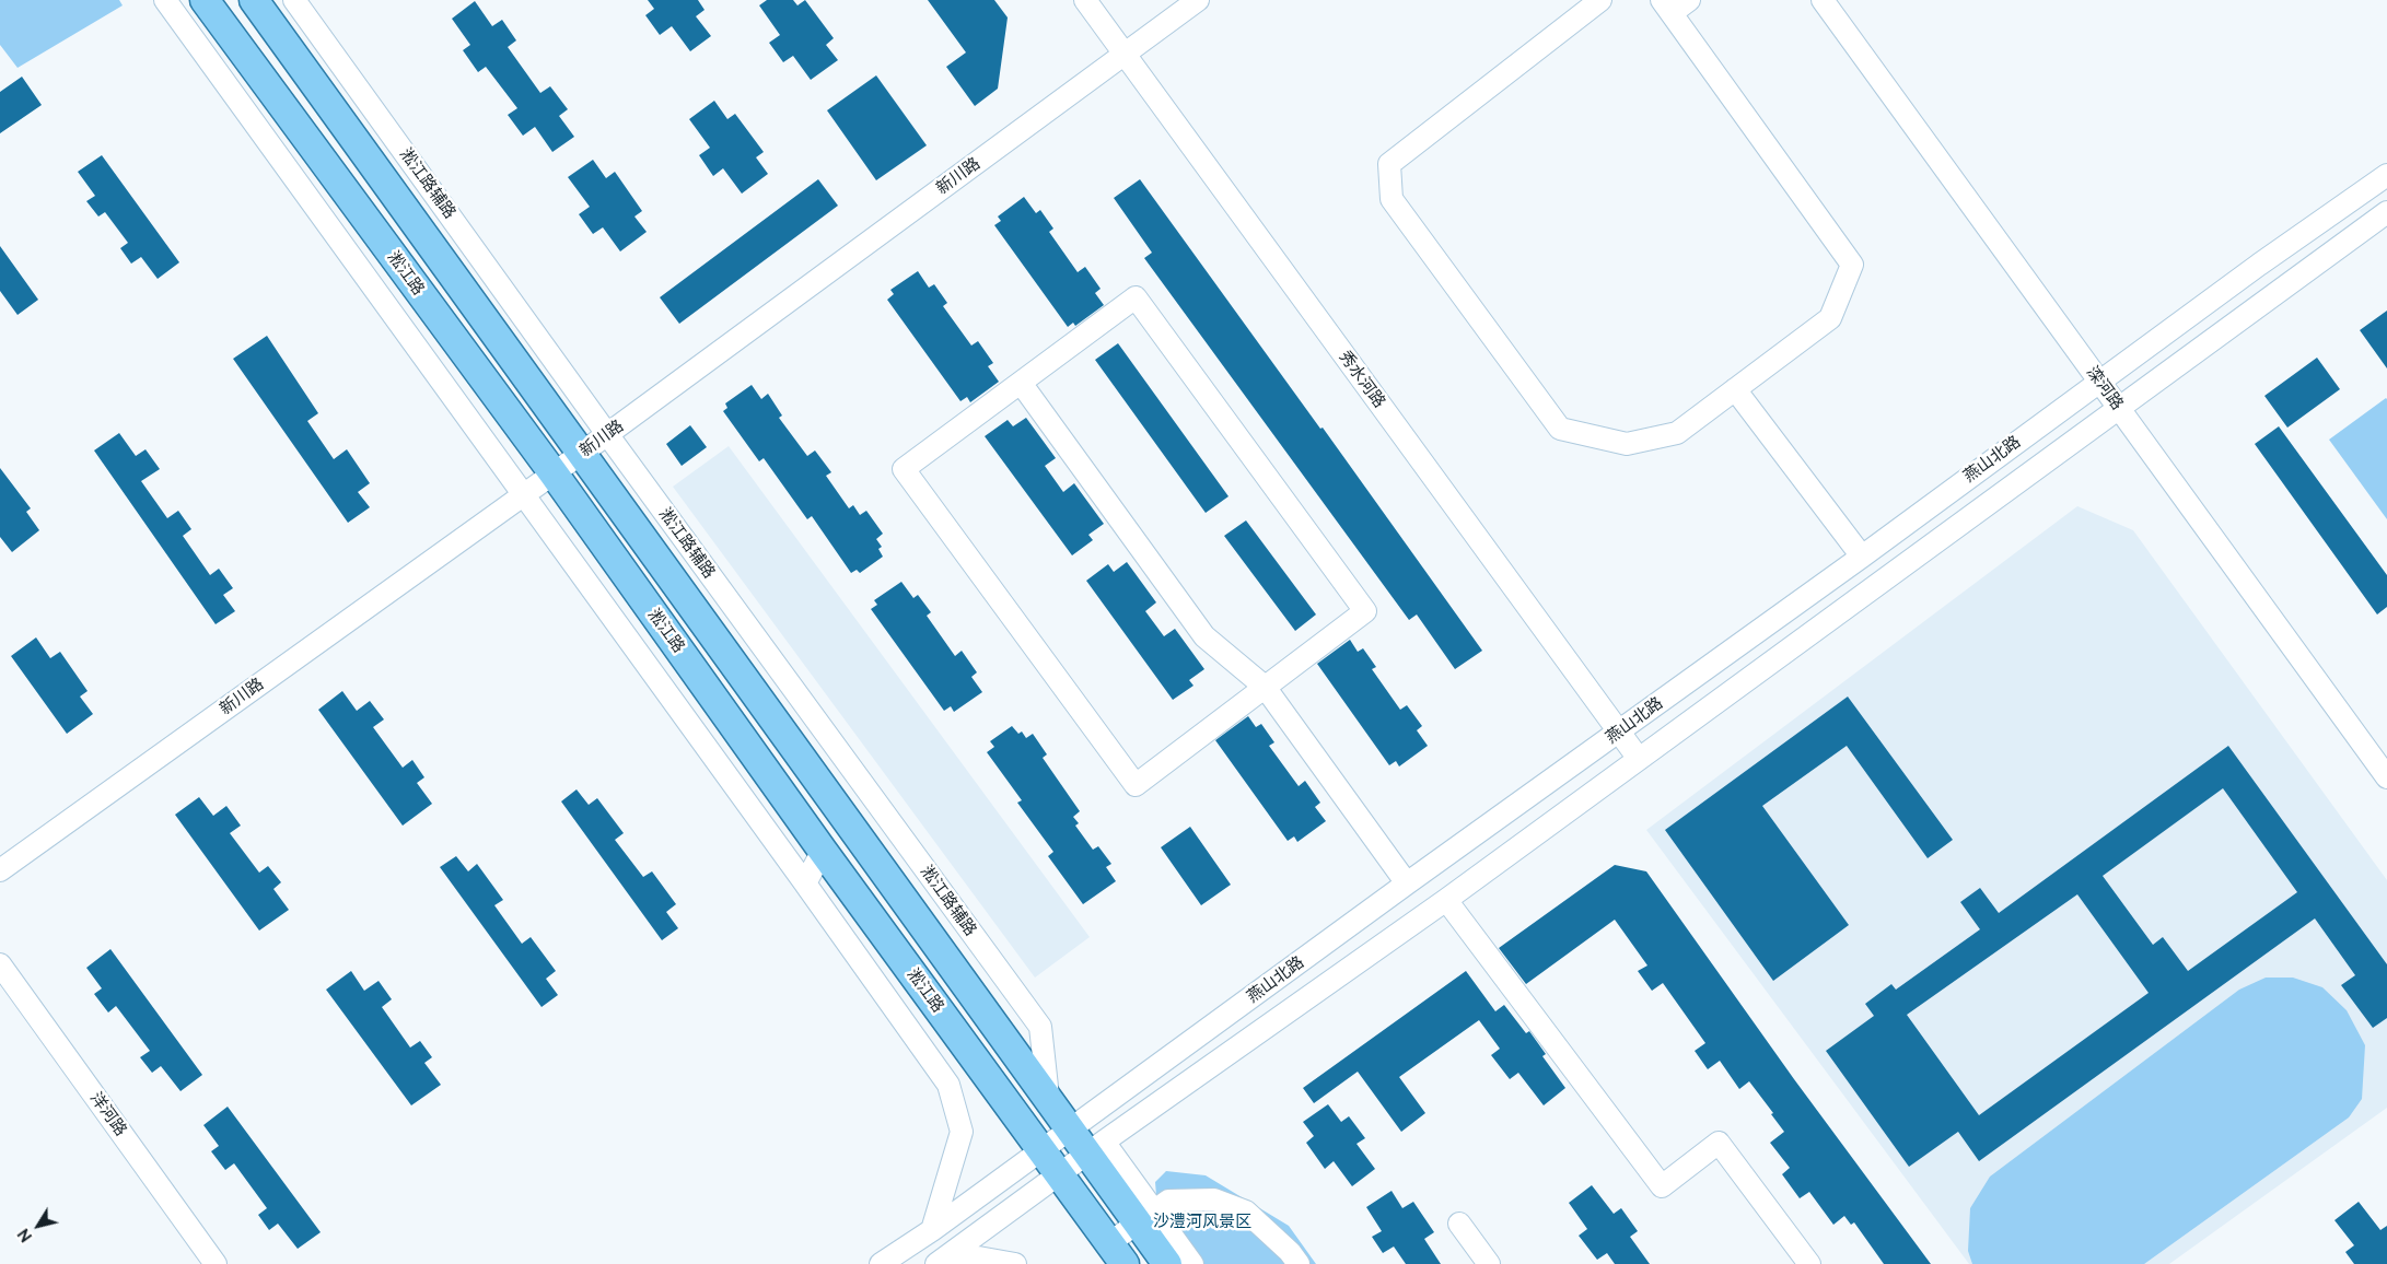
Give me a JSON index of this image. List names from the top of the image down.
{
  "streets": {
    "main road": ["淞江路"],
    "street": [
      "新川路",
      "淞江路辅路",
      "秀水河路",
      "滦河路",
      "燕山北路",
      "洋河路"
    ]
  },
  "crossings": [
    ["新川路", "淞江路辅路"],
    ["新川路", "淞江路"],
    ["新川路", "秀水河路"],
    ["淞江路", "燕山北路"],
    ["秀水河路", "燕山北路"],
    ["滦河路", "燕山北路"]
  ],
  "parks": ["沙澧河风景区"],
  "north": "bottom left"
}
